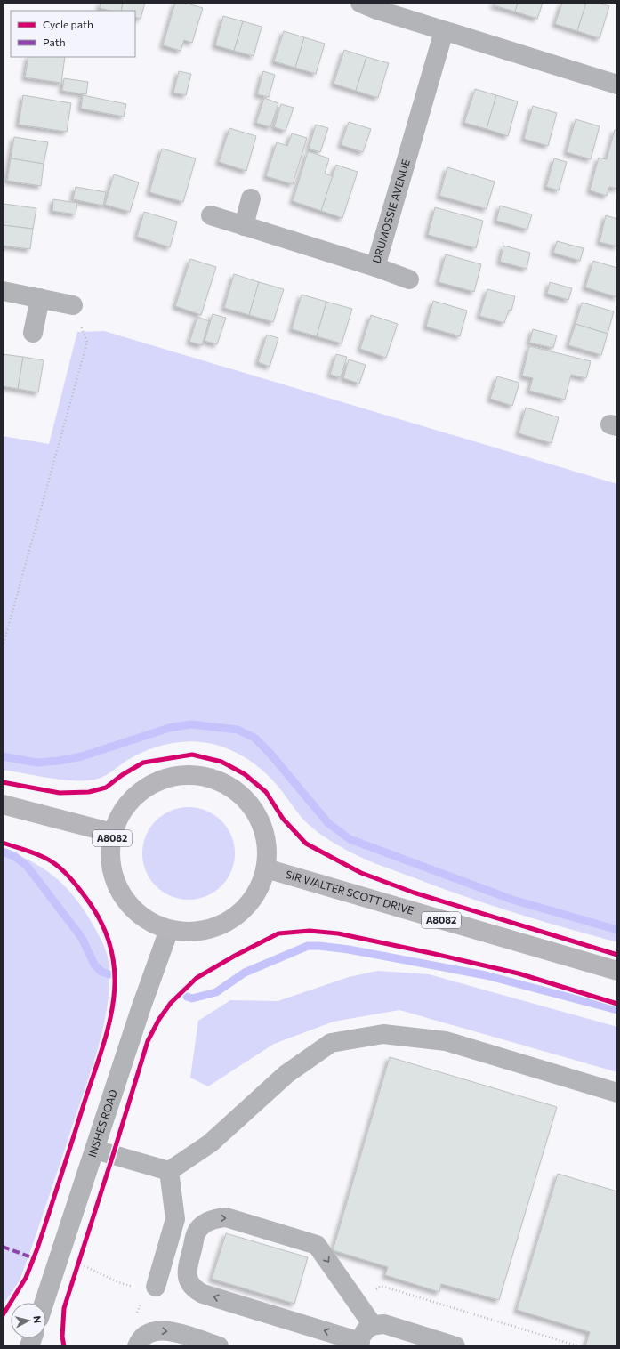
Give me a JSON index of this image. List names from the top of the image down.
{
  "streets": {
    "main road": ["A8082", "SIR WALTER SCOTT DRIVE"],
    "street": ["DRUMOSSIE AVENUE", "INSHES ROAD"]
  },
  "crossings": [
    ["A8082", "SIR WALTER SCOTT DRIVE"],
    ["A8082", "INSHES ROAD"]
  ],
  "legend": ["Cycle path", "Path"],
  "north": "right"
}
